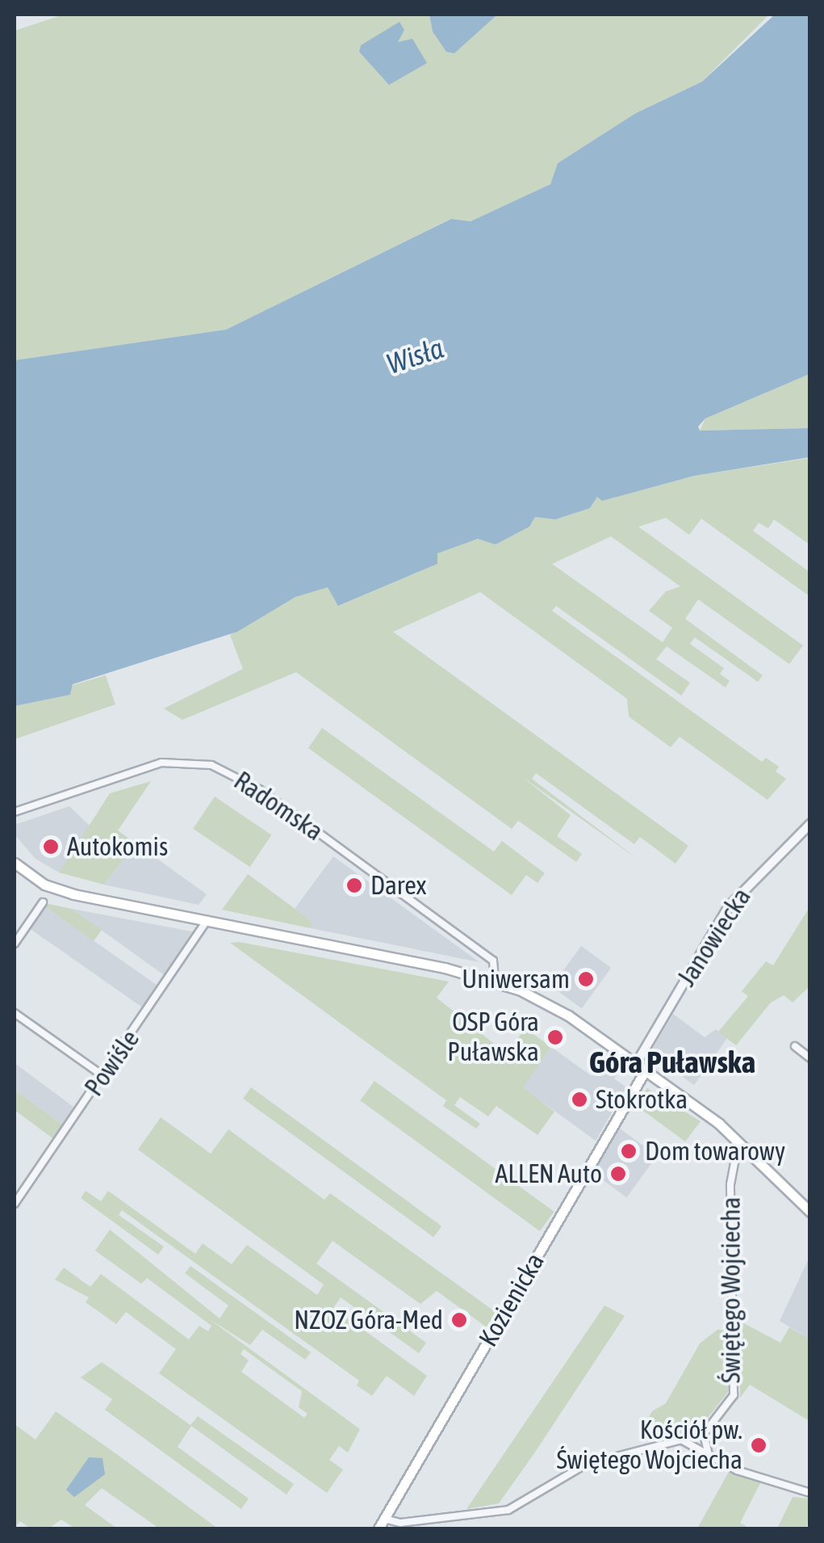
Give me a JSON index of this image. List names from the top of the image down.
{
  "streets": {
    "main road": ["Kozienicka"],
    "street": [
      "Radomska",
      "Janowiecka",
      "Powiśle",
      "Świętego Wojciecha"
    ]
  },
  "districts": ["Góra Puławska"],
  "water": ["Wisła"],
  "places": [
    "Autokomis",
    "Darex",
    "Uniwersam",
    "OSP Góra Puławska",
    "Stokrotka",
    "Dom towarowy",
    "ALLEN Auto",
    "NZOZ Góra-Med",
    "Kościół pw. Świętego Wojciecha"
  ]
}
